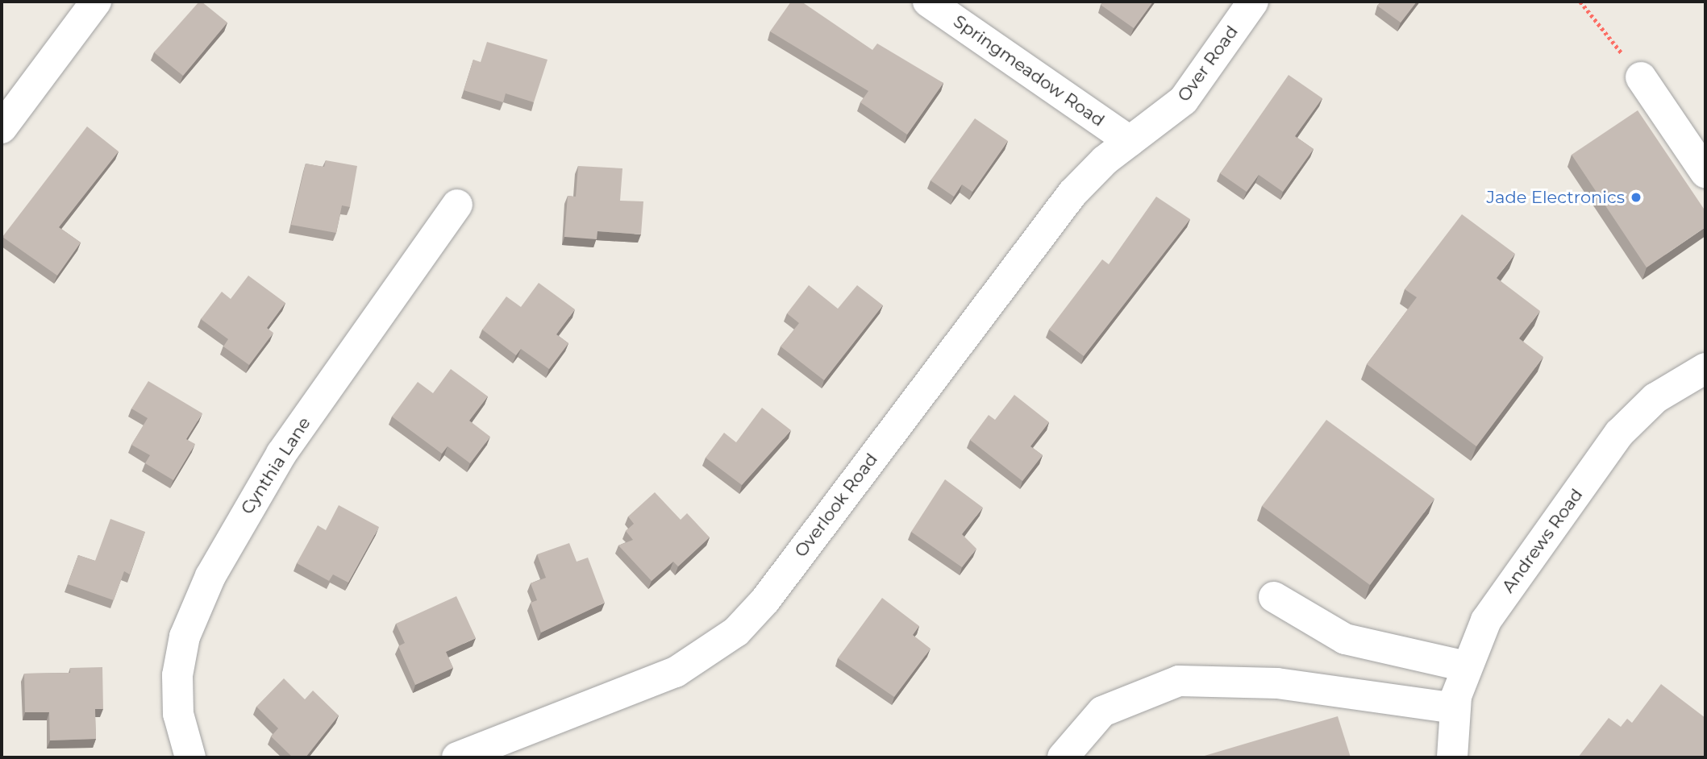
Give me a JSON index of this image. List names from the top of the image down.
{
  "streets": {
    "street": [
      "Over Road",
      "Springmeadow Road",
      "Cynthia Lane",
      "Overlook Road",
      "Andrews Road"
    ]
  },
  "crossings": [
    ["Over Road", "Springmeadow Road"],
    ["Over Road", "Overlook Road"],
    ["Springmeadow Road", "Overlook Road"]
  ],
  "places": ["Jade Electronics"]
}
